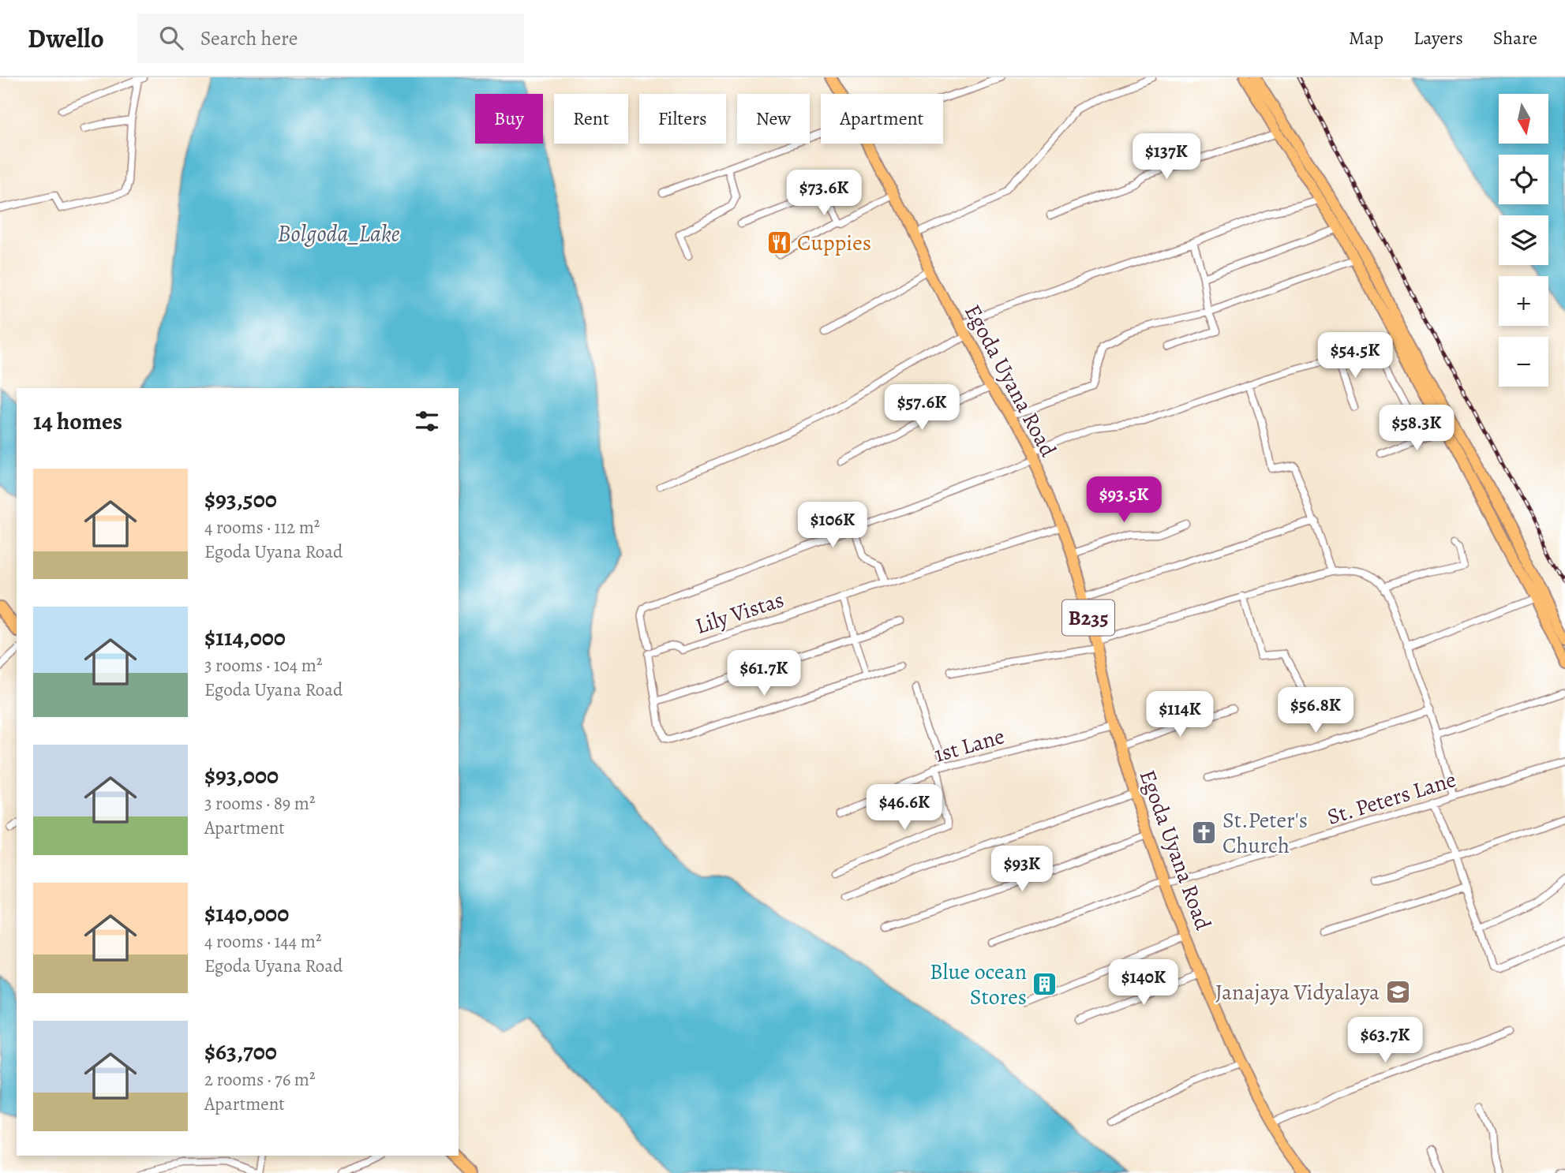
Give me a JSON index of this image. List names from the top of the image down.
{
  "streets": {
    "main road": ["Egoda Uyana Road", "B235"],
    "street": ["Lily Vistas", "1st Lane", "St. Peters Lane"]
  },
  "crossings": [
    ["Egoda Uyana Road", "1st Lane"],
    ["Egoda Uyana Road", "St. Peters Lane"]
  ],
  "water": ["Bolgoda_Lake"],
  "places": {
    "restaurant": ["Cuppies"],
    "church": ["St.Peter's Church"],
    "building": ["Blue ocean Stores"],
    "school or university": ["Janajaya Vidyalaya"]
  },
  "north": "bottom",
  "page": {
    "header": "Dwello",
    "search": "Search here",
    "nav": ["Map", "Layers", "Share"],
    "map_buttons": ["+", "−"],
    "chip": [
      "Buy",
      "Rent",
      "Filters",
      "New",
      "Apartment"
    ],
    "price": [
      "$137K",
      "$73.6K",
      "$54.5K",
      "$57.6K",
      "$58.3K",
      "$93.5K",
      "$106K",
      "$61.7K",
      "$56.8K",
      "$114K",
      "$46.6K",
      "$93K",
      "$140K",
      "$63.7K"
    ],
    "heading": "14 homes",
    "list": [
      {
        "name": "$93,500",
        "note": "4 rooms · 112 m² · Egoda Uyana Road"
      },
      {
        "name": "$114,000",
        "note": "3 rooms · 104 m² · Egoda Uyana Road"
      },
      {
        "name": "$93,000",
        "note": "3 rooms · 89 m² · Apartment"
      },
      {
        "name": "$140,000",
        "note": "4 rooms · 144 m² · Egoda Uyana Road"
      },
      {
        "name": "$63,700",
        "note": "2 rooms · 76 m² · Apartment"
      }
    ]
  }
}
